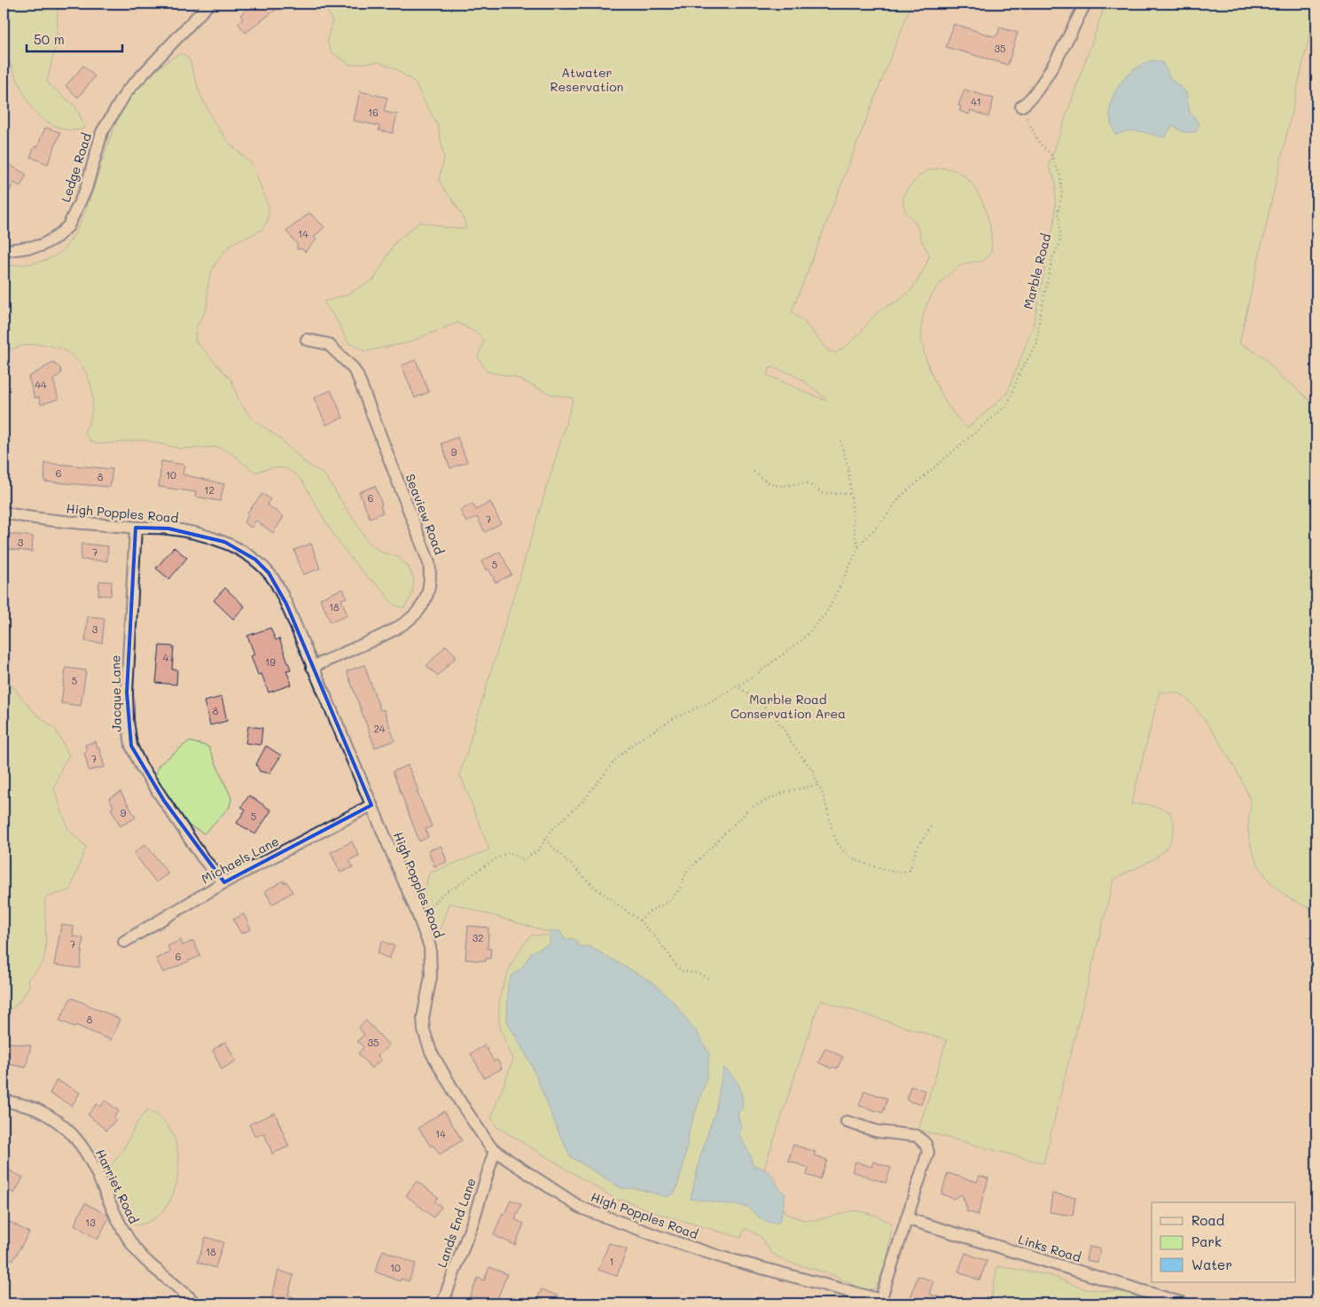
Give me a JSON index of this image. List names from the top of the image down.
{
  "streets": {
    "street": [
      "Ledge Road",
      "High Popples Road",
      "Seaview Road",
      "Jacque Lane",
      "Michaels Lane",
      "Harriet Road",
      "Lands End Lane",
      "Links Road"
    ],
    "path": ["Marble Road"]
  },
  "crossings": [
    ["Marble Road", "High Popples Road"],
    ["High Popples Road", "Seaview Road"],
    ["High Popples Road", "Jacque Lane"],
    ["High Popples Road", "Michaels Lane"],
    ["High Popples Road", "Lands End Lane"],
    ["High Popples Road", "Links Road"],
    ["Jacque Lane", "Michaels Lane"]
  ],
  "parks": ["Atwater Reservation", "Marble Road Conservation Area"],
  "house_numbers": [
    "35",
    "41",
    "16",
    "14",
    "44",
    "9",
    "6",
    "10",
    "8",
    "12",
    "6",
    "7",
    "3",
    "7",
    "5",
    "18",
    "3",
    "4",
    "19",
    "5",
    "8",
    "24",
    "7",
    "9",
    "5",
    "32",
    "7",
    "6",
    "8",
    "35",
    "14",
    "13",
    "18",
    "1",
    "10"
  ],
  "legend": ["Road", "Park", "Water"],
  "scale_bar": "50 m"
}
